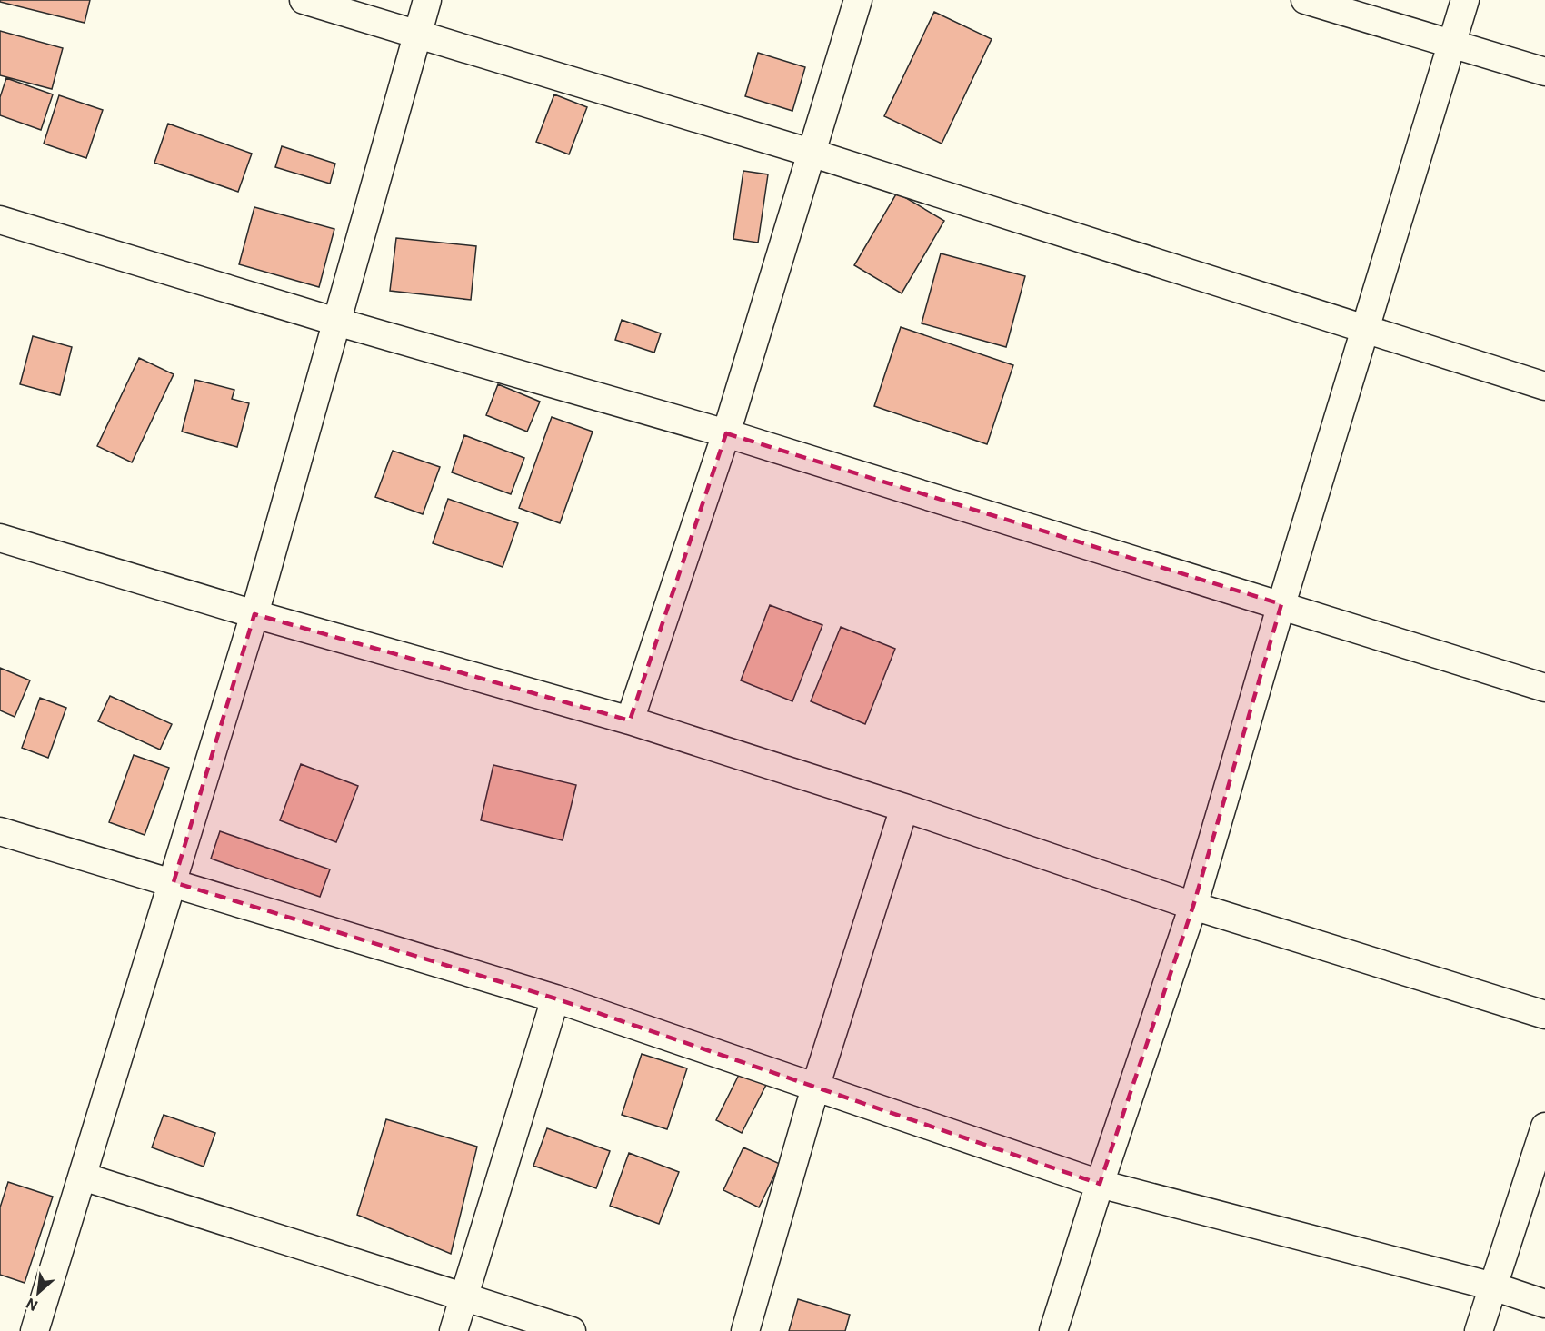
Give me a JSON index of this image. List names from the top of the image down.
{
  "north": "bottom left"
}
